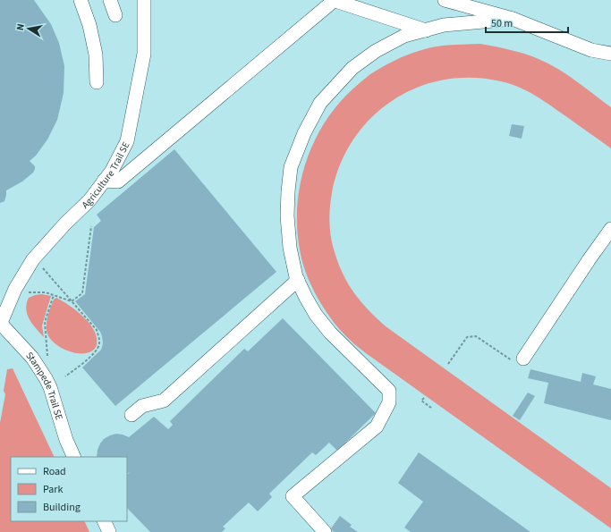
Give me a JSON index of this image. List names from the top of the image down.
{
  "streets": {
    "street": ["Agriculture Trail SE", "Stampede Trail SE"]
  },
  "crossings": [
    ["Agriculture Trail SE", "Stampede Trail SE"]
  ],
  "legend": ["Road", "Park", "Building"],
  "scale_bar": "50 m",
  "north": "left"
}
